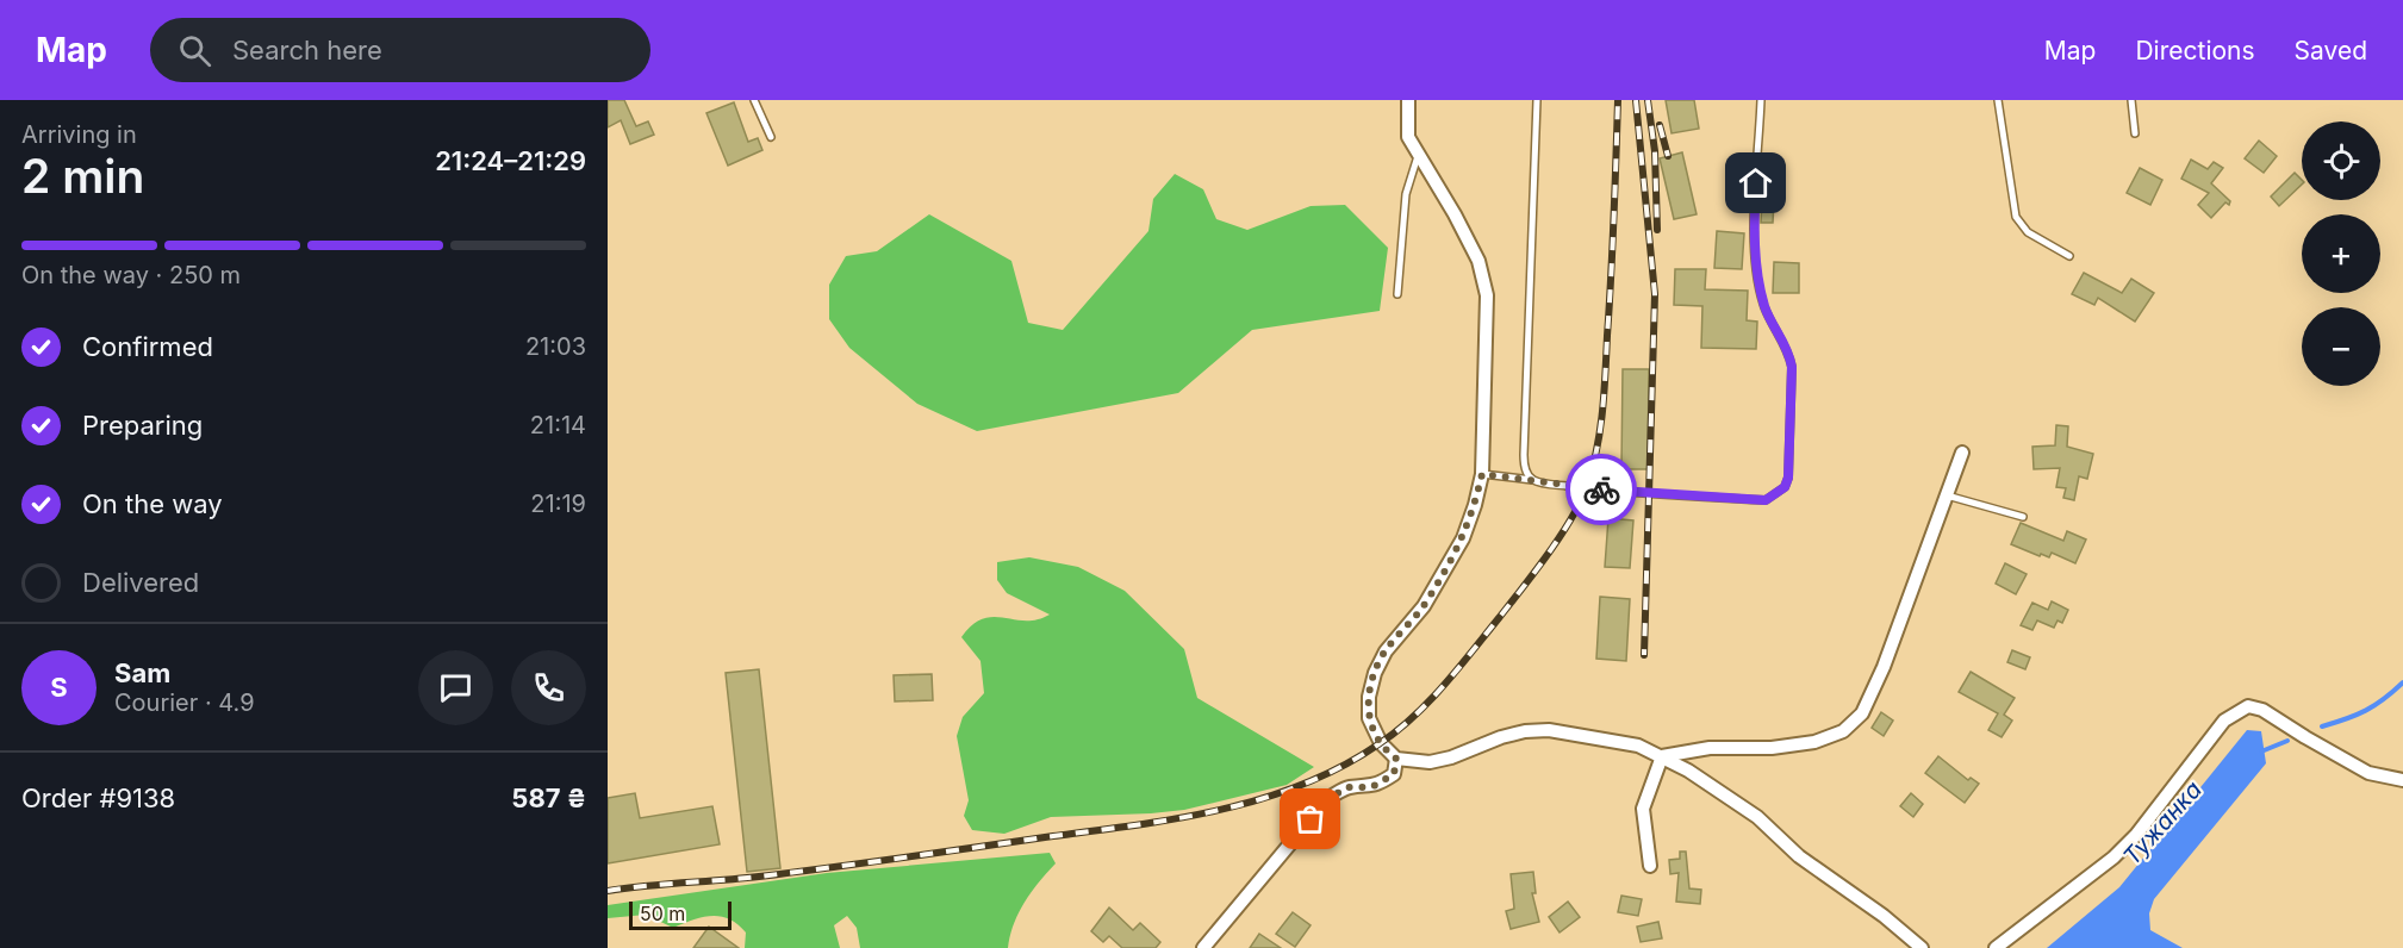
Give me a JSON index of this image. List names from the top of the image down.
{
  "water": ["Тужанка"],
  "scale_bar": "50 m",
  "page": {
    "header": "Map",
    "search": "Search here",
    "nav": ["Map", "Directions", "Saved"],
    "heading": ["2 min", "Arriving in", "21:24–21:29"],
    "panel": [
      "Sam",
      "Courier · 4.9",
      "Order #9138",
      "587 ₴"
    ],
    "map_buttons": ["+", "−"],
    "bar": "On the way · 250 m",
    "list": [
      ["Confirmed", "21:03"],
      ["Preparing", "21:14"],
      ["On the way", "21:19"],
      "Delivered"
    ],
    "round": "S",
    "scale": "50 m"
  }
}
